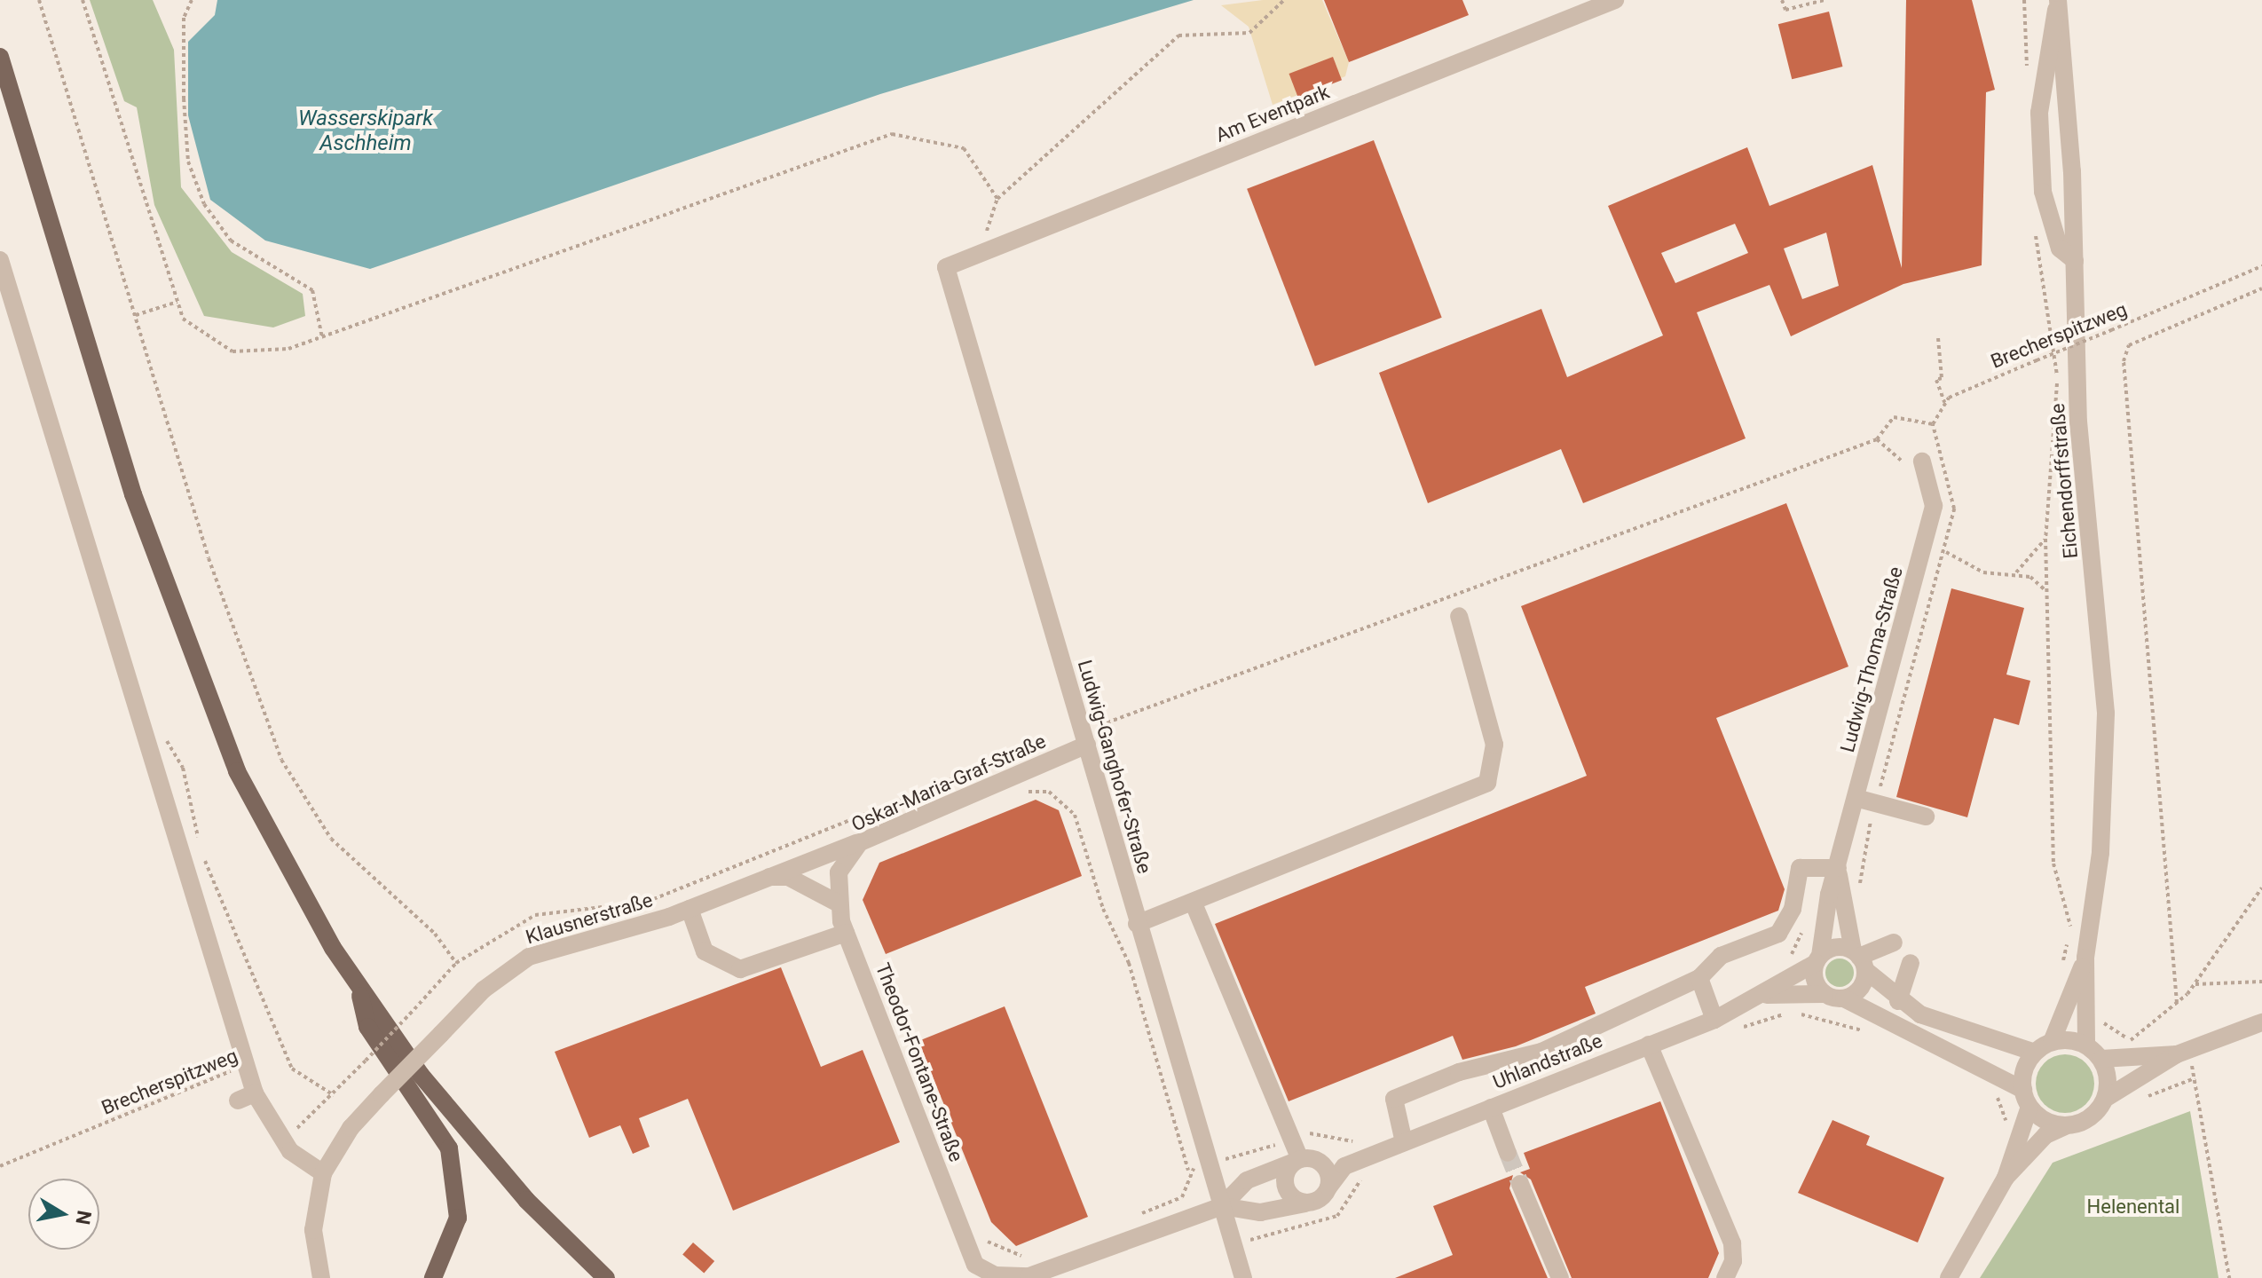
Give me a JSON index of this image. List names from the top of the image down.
{
  "streets": {
    "street": [
      "Am Eventpark",
      "Eichendorffstraße",
      "Ludwig-Thoma-Straße",
      "Ludwig-Ganghofer-Straße",
      "Oskar-Maria-Graf-Straße",
      "Klausnerstraße",
      "Uhlandstraße",
      "Theodor-Fontane-Straße"
    ],
    "path": ["Brecherspitzweg"]
  },
  "crossings": [
    ["Am Eventpark", "Ludwig-Ganghofer-Straße"],
    ["Eichendorffstraße", "Uhlandstraße"],
    ["Ludwig-Thoma-Straße", "Uhlandstraße"],
    ["Ludwig-Ganghofer-Straße", "Oskar-Maria-Graf-Straße"],
    ["Ludwig-Ganghofer-Straße", "Theodor-Fontane-Straße"],
    ["Oskar-Maria-Graf-Straße", "Klausnerstraße"],
    ["Oskar-Maria-Graf-Straße", "Theodor-Fontane-Straße"]
  ],
  "water": ["Wasserskipark Aschheim"],
  "parks": ["Helenental"],
  "north": "right"
}
